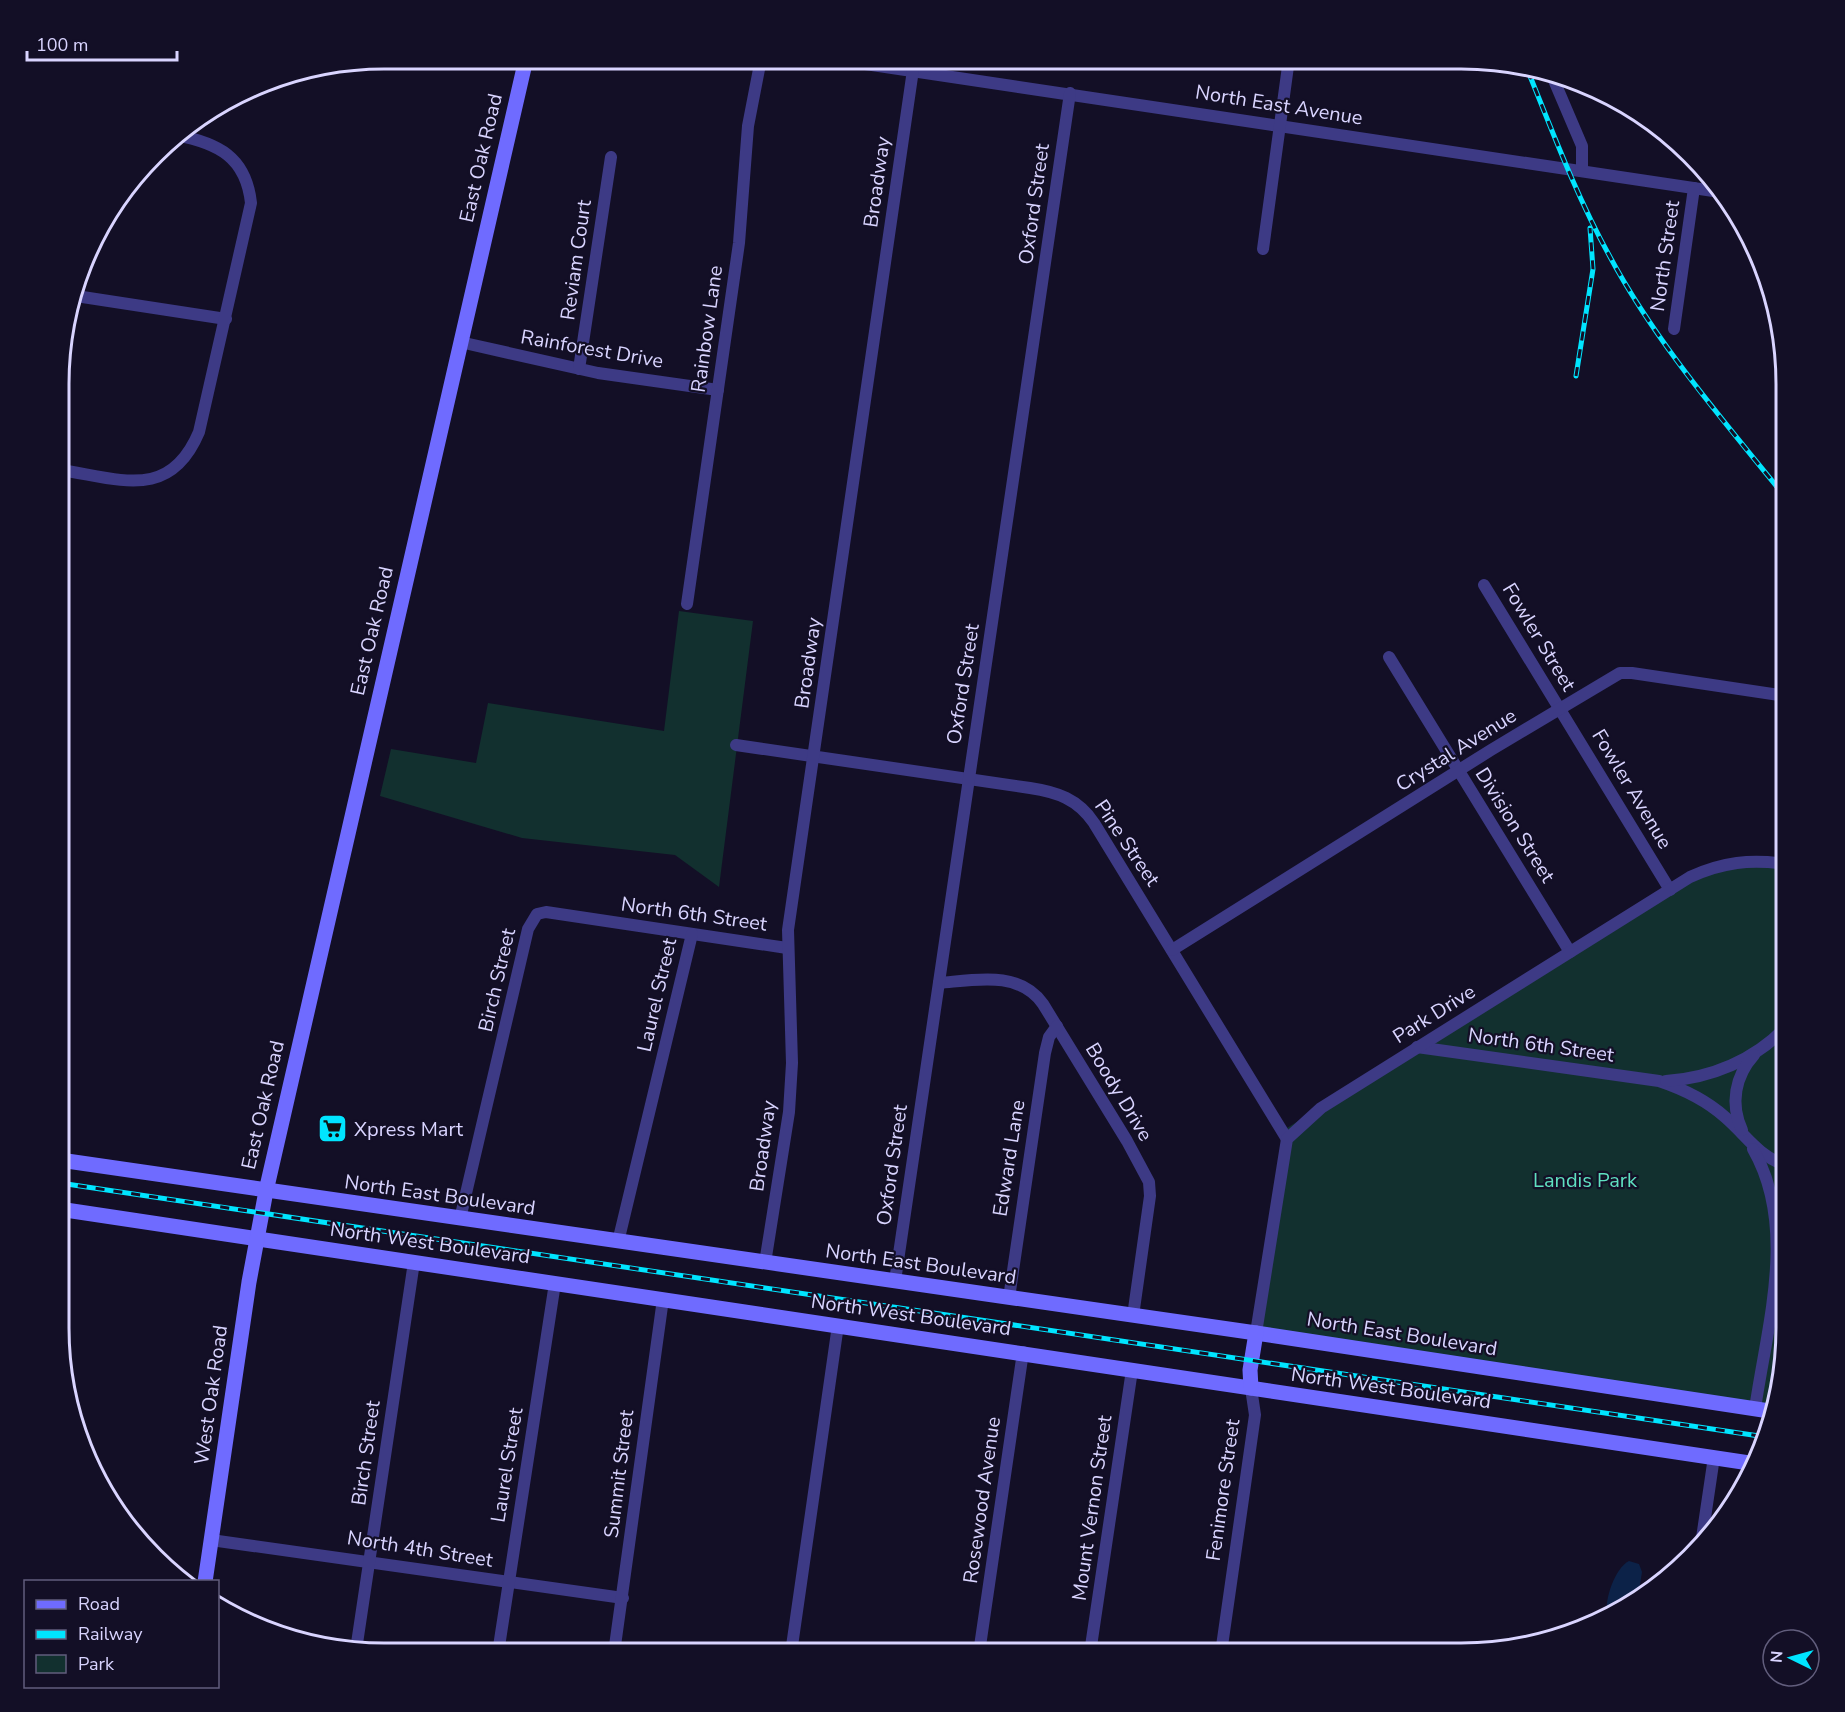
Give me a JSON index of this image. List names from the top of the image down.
{
  "streets": {
    "main road": [
      "East Oak Road",
      "North East Boulevard",
      "North West Boulevard",
      "West Oak Road",
      "Fenimore Street"
    ],
    "street": [
      "North East Avenue",
      "Broadway",
      "Oxford Street",
      "North Street",
      "Reviam Court",
      "Rainbow Lane",
      "Rainforest Drive",
      "Fowler Street",
      "Crystal Avenue",
      "Fowler Avenue",
      "Division Street",
      "Pine Street",
      "North 6th Street",
      "Birch Street",
      "Laurel Street",
      "Park Drive",
      "Boody Drive",
      "Edward Lane",
      "Summit Street",
      "Rosewood Avenue",
      "Mount Vernon Street",
      "North 4th Street"
    ]
  },
  "crossings": [
    ["North East Avenue", "Broadway"],
    ["North East Avenue", "Oxford Street"],
    ["North East Avenue", "North Street"],
    ["East Oak Road", "Rainforest Drive"],
    ["East Oak Road", "North East Boulevard"],
    ["East Oak Road", "West Oak Road"],
    ["Broadway", "Pine Street"],
    ["Broadway", "North 6th Street"],
    ["Broadway", "North East Boulevard"],
    ["Oxford Street", "Pine Street"],
    ["Oxford Street", "Boody Drive"],
    ["Oxford Street", "North East Boulevard"],
    ["Reviam Court", "Rainforest Drive"],
    ["Rainbow Lane", "Rainforest Drive"],
    ["Fowler Street", "Crystal Avenue"],
    ["Fowler Street", "Fowler Avenue"],
    ["Crystal Avenue", "Fowler Avenue"],
    ["Crystal Avenue", "Division Street"],
    ["Crystal Avenue", "Pine Street"],
    ["Fowler Avenue", "Park Drive"],
    ["Division Street", "Park Drive"],
    ["Pine Street", "Park Drive"],
    ["North 6th Street", "Birch Street"],
    ["North 6th Street", "Laurel Street"],
    ["North 6th Street", "Park Drive"],
    ["Birch Street", "North East Boulevard"],
    ["Birch Street", "North West Boulevard"],
    ["Birch Street", "North 4th Street"],
    ["Laurel Street", "North East Boulevard"],
    ["Laurel Street", "North West Boulevard"],
    ["Laurel Street", "North 4th Street"],
    ["Boody Drive", "Edward Lane"],
    ["Boody Drive", "North East Boulevard"],
    ["Edward Lane", "North East Boulevard"],
    ["North East Boulevard", "Fenimore Street"],
    ["North West Boulevard", "West Oak Road"],
    ["North West Boulevard", "Summit Street"],
    ["North West Boulevard", "Fenimore Street"],
    ["North West Boulevard", "Rosewood Avenue"],
    ["North West Boulevard", "Mount Vernon Street"],
    ["West Oak Road", "North 4th Street"],
    ["Summit Street", "North 4th Street"]
  ],
  "parks": ["Landis Park"],
  "places": {
    "supermarket": ["Xpress Mart"]
  },
  "legend": ["Road", "Railway", "Park"],
  "scale_bar": "100 m",
  "north": "left"
}
